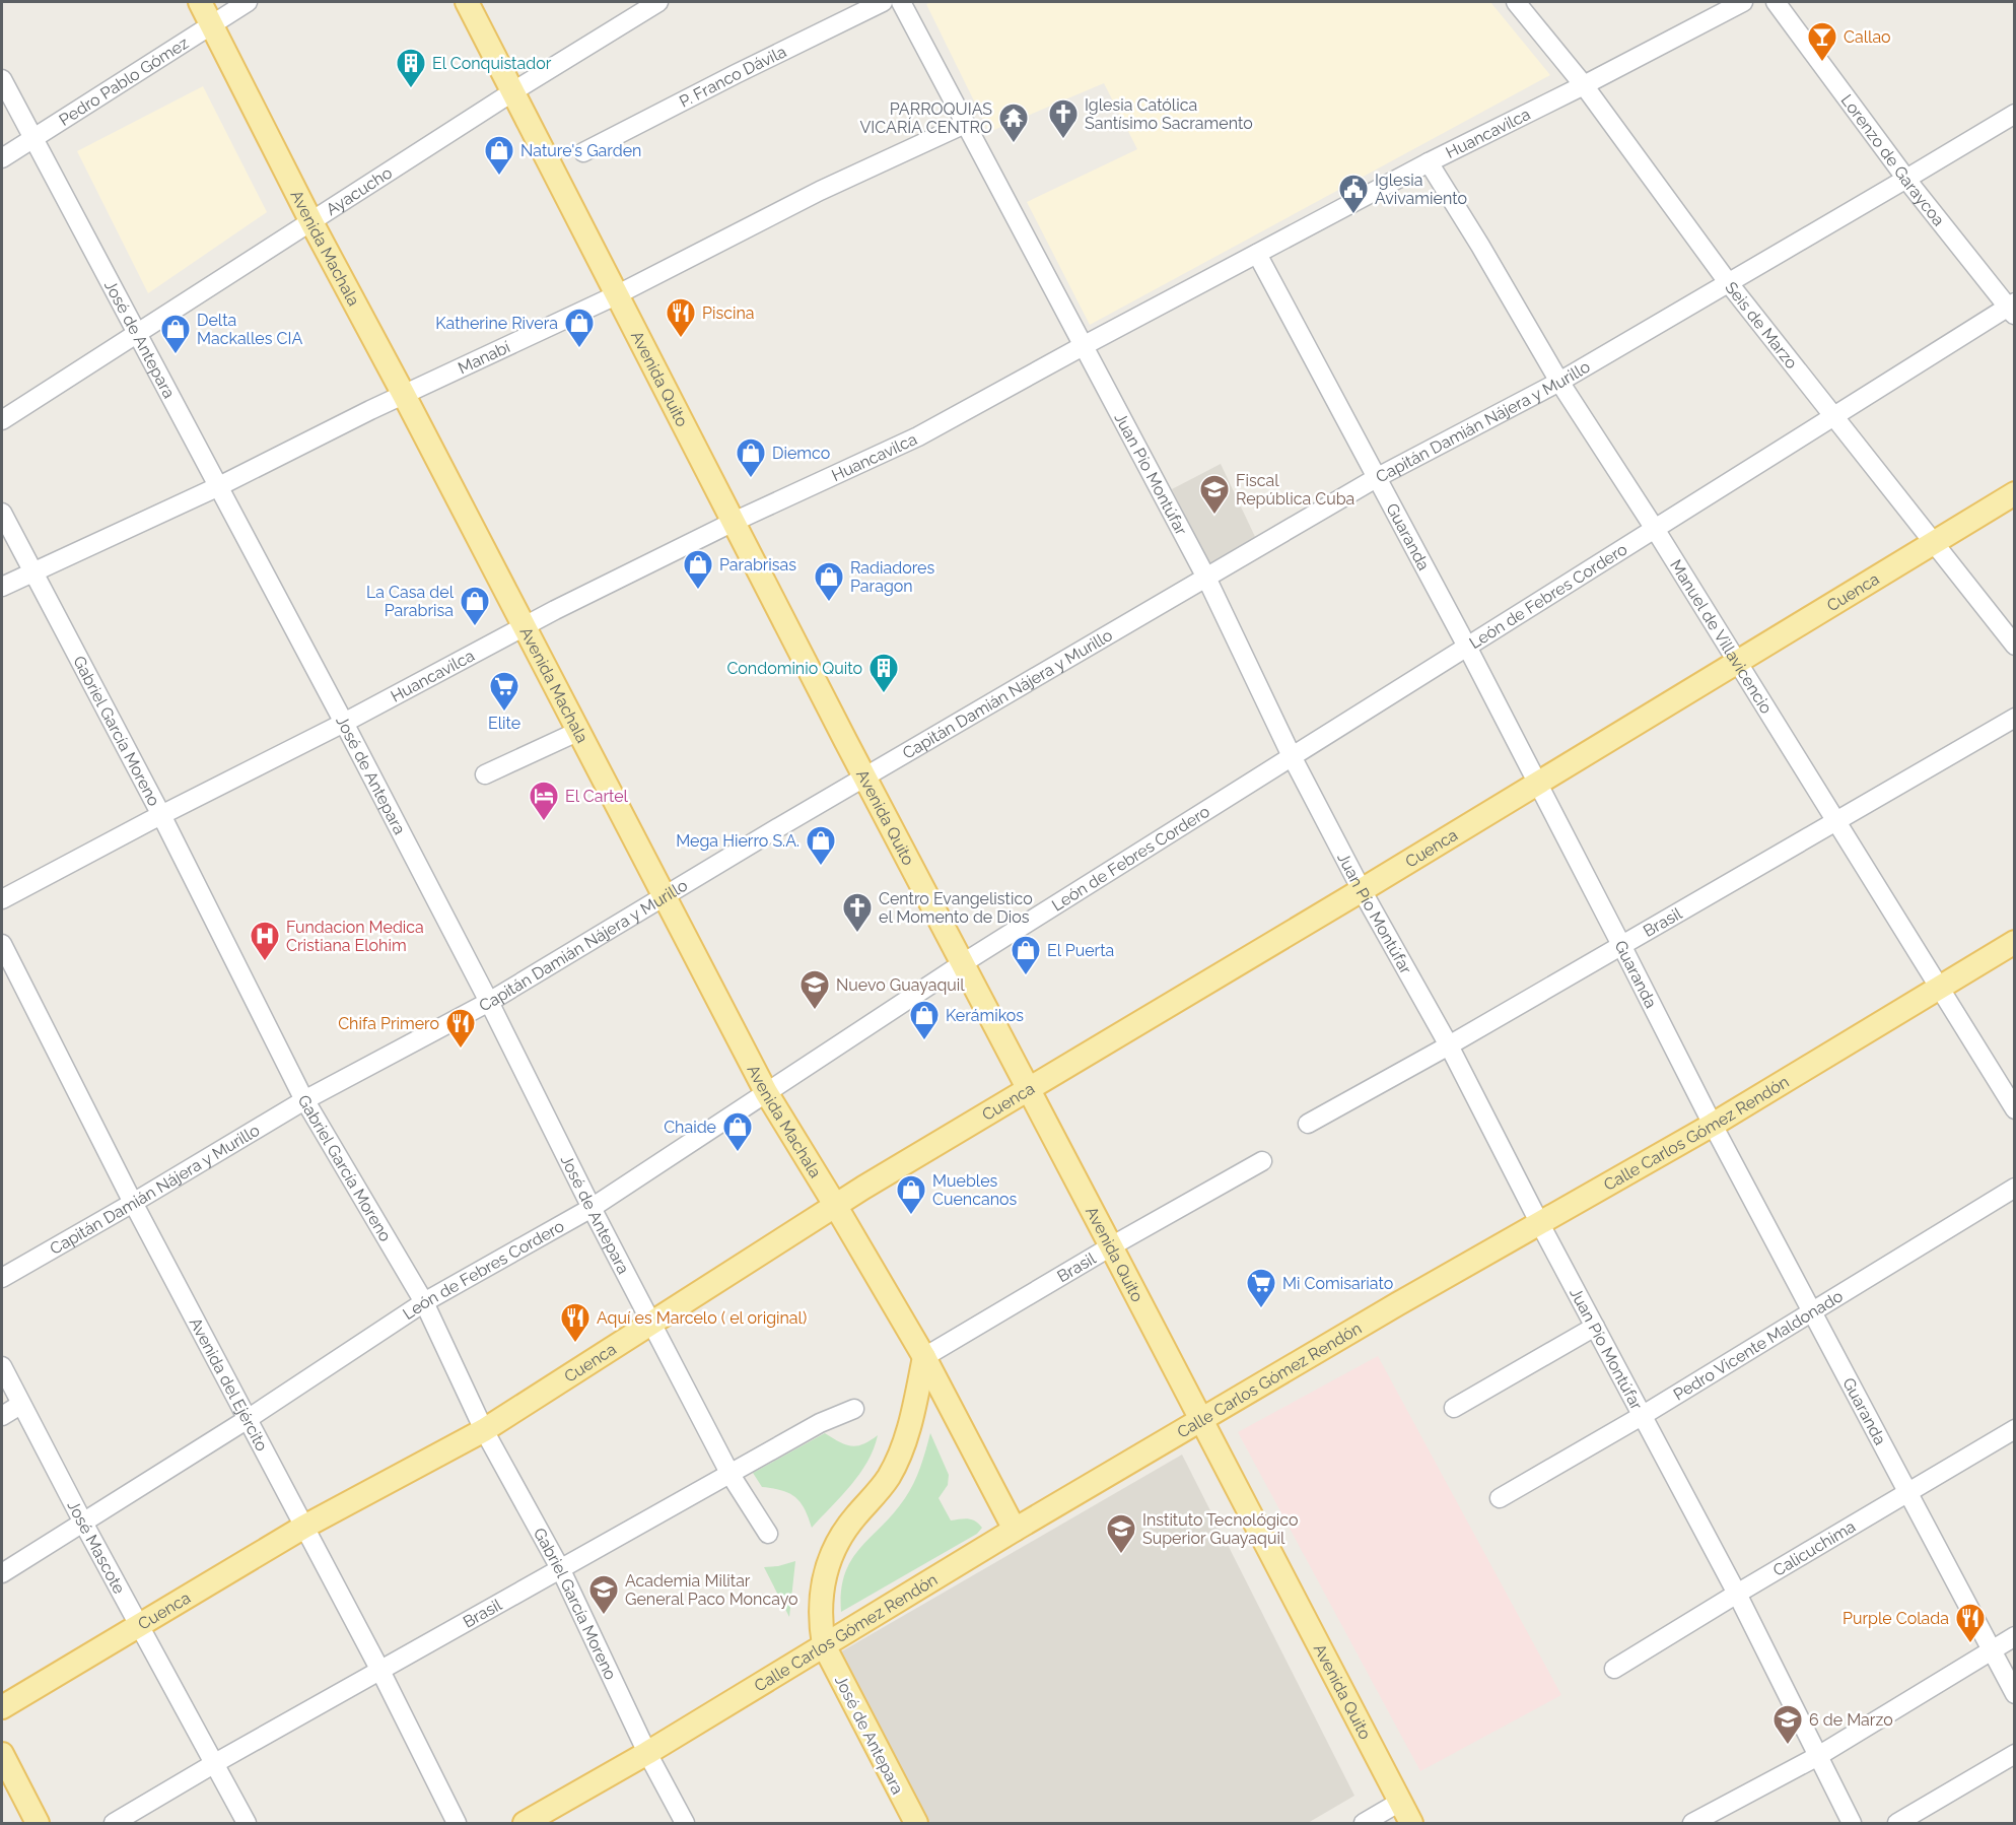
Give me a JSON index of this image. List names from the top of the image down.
{
  "streets": {
    "main road": [
      "Avenida Machala",
      "José de Antepara",
      "Avenida Quito",
      "Cuenca",
      "Calle Carlos Gómez Rendón"
    ],
    "street": [
      "P. Franco Dávila",
      "Pedro Pablo Gómez",
      "Huancavilca",
      "Lorenzo de Garaycoa",
      "Ayacucho",
      "Seis de Marzo",
      "Manabí",
      "Capitán Damián Nájera y Murillo",
      "Juan Pío Montúfar",
      "Guaranda",
      "León de Febres Cordero",
      "Manuel de Villavicencio",
      "Gabriel García Moreno",
      "Brasil",
      "Pedro Vicente Maldonado",
      "Avenida del Ejército",
      "José Mascote",
      "Calicuchima"
    ]
  },
  "crossings": [
    ["Pedro Pablo Gómez", "Avenida Machala"],
    ["Pedro Pablo Gómez", "José de Antepara"],
    ["Huancavilca", "Avenida Machala"],
    ["Huancavilca", "Seis de Marzo"],
    ["Huancavilca", "José de Antepara"],
    ["Huancavilca", "Avenida Quito"],
    ["Huancavilca", "Juan Pío Montúfar"],
    ["Huancavilca", "Guaranda"],
    ["Huancavilca", "Manuel de Villavicencio"],
    ["Huancavilca", "Gabriel García Moreno"],
    ["Lorenzo de Garaycoa", "Capitán Damián Nájera y Murillo"],
    ["Lorenzo de Garaycoa", "León de Febres Cordero"],
    ["Ayacucho", "Avenida Machala"],
    ["Ayacucho", "José de Antepara"],
    ["Ayacucho", "Avenida Quito"],
    ["Avenida Machala", "Manabí"],
    ["Avenida Machala", "Capitán Damián Nájera y Murillo"],
    ["Avenida Machala", "Cuenca"],
    ["Avenida Machala", "León de Febres Cordero"],
    ["Avenida Machala", "Brasil"],
    ["Avenida Machala", "Calle Carlos Gómez Rendón"],
    ["Seis de Marzo", "Capitán Damián Nájera y Murillo"],
    ["Seis de Marzo", "Cuenca"],
    ["Seis de Marzo", "León de Febres Cordero"],
    ["José de Antepara", "Manabí"],
    ["José de Antepara", "Capitán Damián Nájera y Murillo"],
    ["José de Antepara", "Cuenca"],
    ["José de Antepara", "León de Febres Cordero"],
    ["José de Antepara", "Brasil"],
    ["José de Antepara", "Calle Carlos Gómez Rendón"],
    ["Manabí", "Avenida Quito"],
    ["Manabí", "Juan Pío Montúfar"],
    ["Manabí", "Gabriel García Moreno"],
    ["Avenida Quito", "Capitán Damián Nájera y Murillo"],
    ["Avenida Quito", "Cuenca"],
    ["Avenida Quito", "León de Febres Cordero"],
    ["Avenida Quito", "Brasil"],
    ["Avenida Quito", "Calle Carlos Gómez Rendón"],
    ["Capitán Damián Nájera y Murillo", "Juan Pío Montúfar"],
    ["Capitán Damián Nájera y Murillo", "Guaranda"],
    ["Capitán Damián Nájera y Murillo", "Manuel de Villavicencio"],
    ["Capitán Damián Nájera y Murillo", "Gabriel García Moreno"],
    ["Capitán Damián Nájera y Murillo", "Avenida del Ejército"],
    ["Juan Pío Montúfar", "Cuenca"],
    ["Juan Pío Montúfar", "León de Febres Cordero"],
    ["Juan Pío Montúfar", "Brasil"],
    ["Juan Pío Montúfar", "Calle Carlos Gómez Rendón"],
    ["Juan Pío Montúfar", "Pedro Vicente Maldonado"],
    ["Juan Pío Montúfar", "Calicuchima"],
    ["Guaranda", "Cuenca"],
    ["Guaranda", "León de Febres Cordero"],
    ["Guaranda", "Brasil"],
    ["Guaranda", "Calle Carlos Gómez Rendón"],
    ["Guaranda", "Pedro Vicente Maldonado"],
    ["Guaranda", "Calicuchima"],
    ["Cuenca", "Manuel de Villavicencio"],
    ["Cuenca", "Gabriel García Moreno"],
    ["Cuenca", "Avenida del Ejército"],
    ["Cuenca", "José Mascote"],
    ["León de Febres Cordero", "Manuel de Villavicencio"],
    ["León de Febres Cordero", "Gabriel García Moreno"],
    ["León de Febres Cordero", "Avenida del Ejército"],
    ["León de Febres Cordero", "José Mascote"],
    ["Manuel de Villavicencio", "Brasil"],
    ["Manuel de Villavicencio", "Calle Carlos Gómez Rendón"],
    ["Gabriel García Moreno", "Brasil"],
    ["Gabriel García Moreno", "Calle Carlos Gómez Rendón"],
    ["Brasil", "Avenida del Ejército"],
    ["Brasil", "José Mascote"]
  ],
  "places": {
    "bar": ["Callao"],
    "building": ["El Conquistador", "Condominio Quito"],
    "church": ["Iglesia Católica Santísimo Sacramento", "Centro Evangelistico el Momento de Dios"],
    "temple": ["PARROQUIAS VICARÍA CENTRO"],
    "shop": [
      "Nature's Garden",
      "Katherine Rivera",
      "Delta Mackalles CIA",
      "Diemco",
      "Parabrisas",
      "Radiadores Paragon",
      "La Casa del Parabrisa",
      "Mega Hierro S.A.",
      "El Puerta",
      "Kerámikos",
      "Chaide",
      "Muebles Cuencanos"
    ],
    "public building": ["Iglesia Avivamiento"],
    "restaurant": [
      "Piscina",
      "Chifa Primero",
      "Aquí es Marcelo ( el original)",
      "Purple Colada"
    ],
    "school or university": [
      "Fiscal República Cuba",
      "Nuevo Guayaquil",
      "Instituto Tecnológico Superior Guayaquil",
      "Academia Militar General Paco Moncayo",
      "6 de Marzo"
    ],
    "supermarket": ["Elite", "Mi Comisariato"],
    "hotel": ["El Cartel"],
    "hospital": ["Fundacion Medica Cristiana Elohim"]
  }
}
